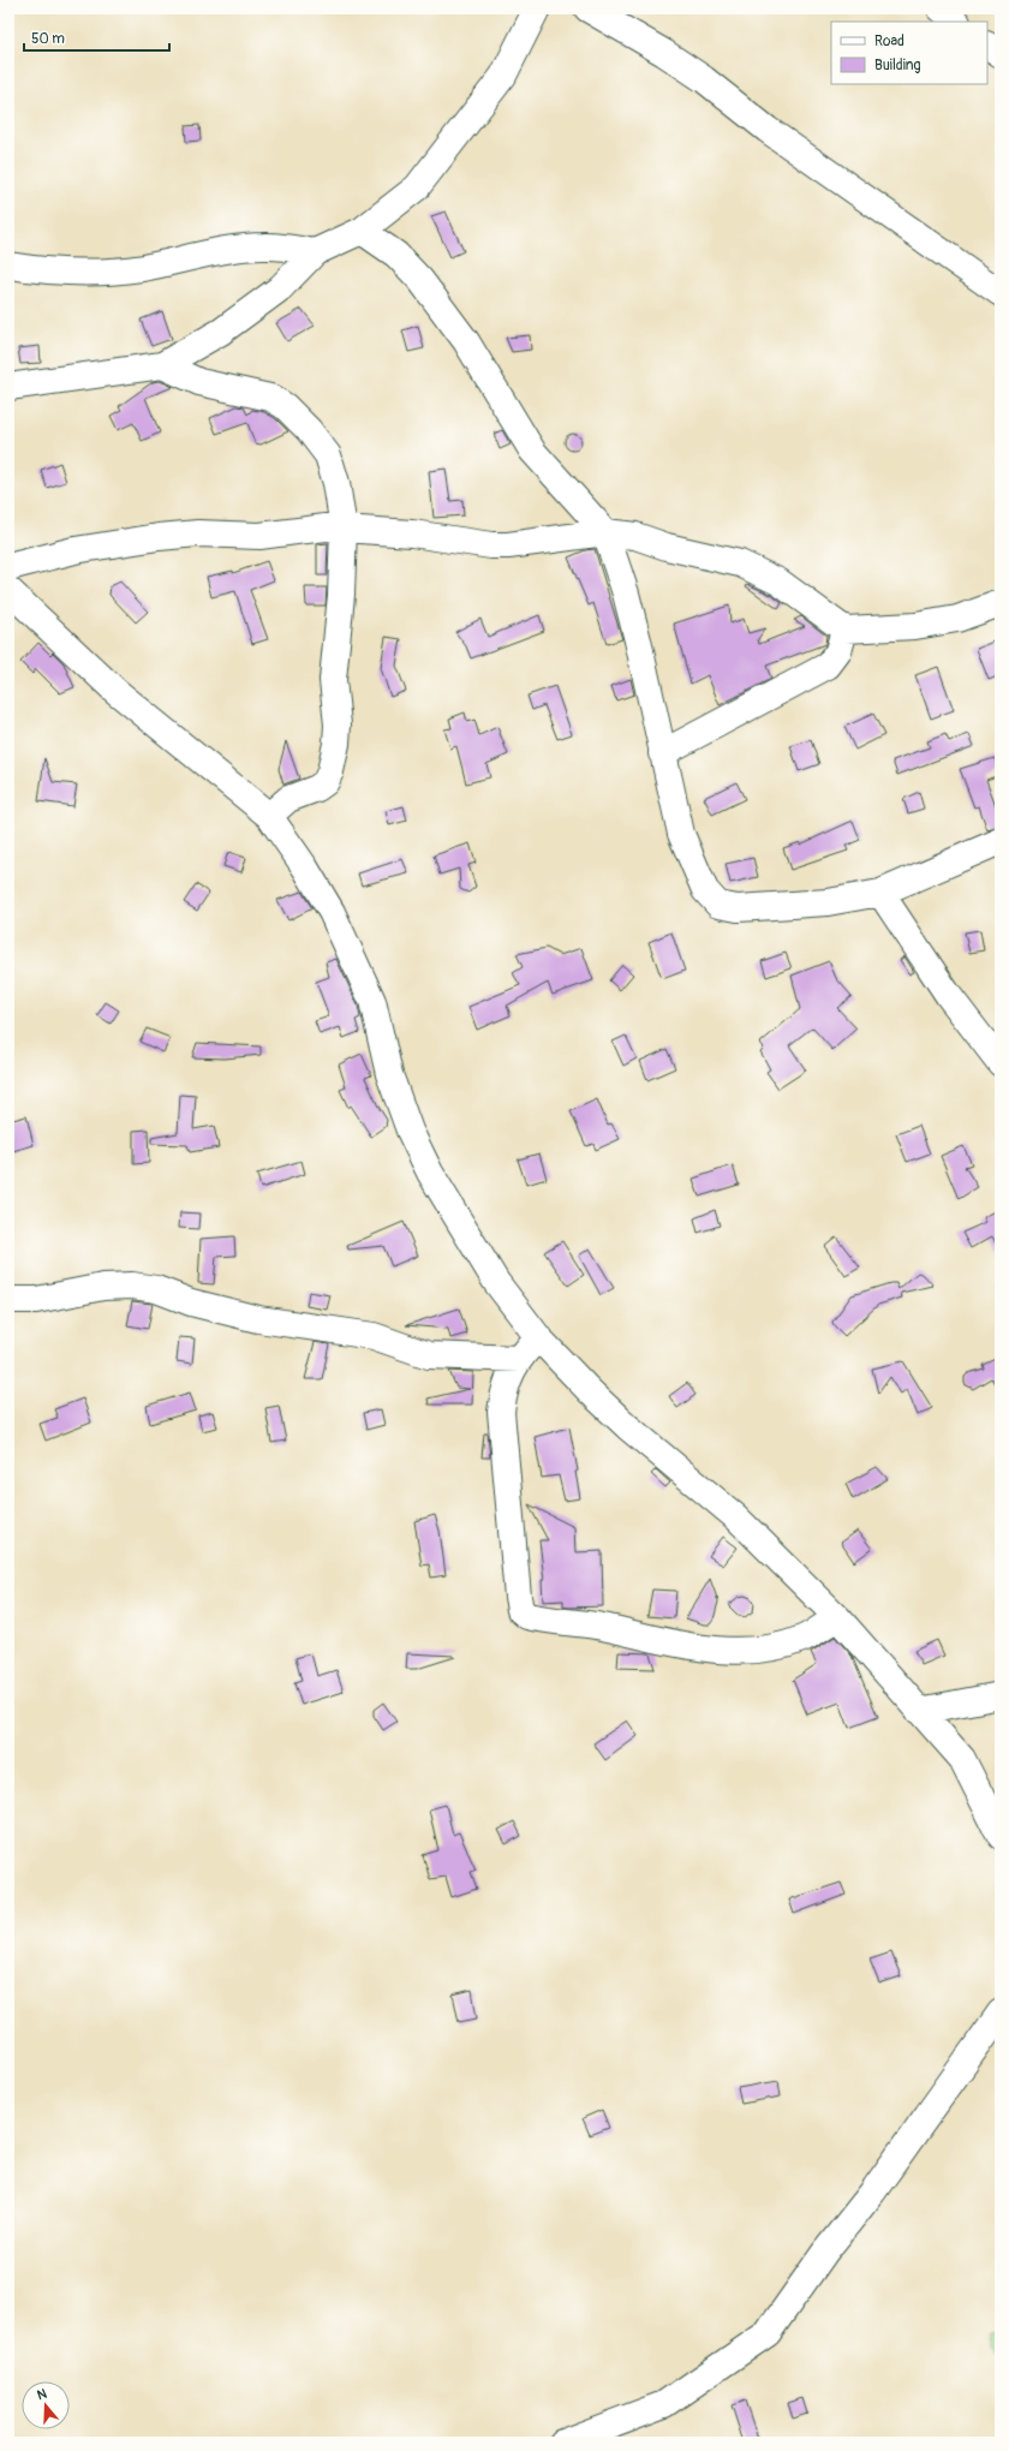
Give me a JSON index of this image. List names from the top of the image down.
{
  "legend": ["Road", "Building"],
  "scale_bar": "50 m",
  "north": "top"
}
